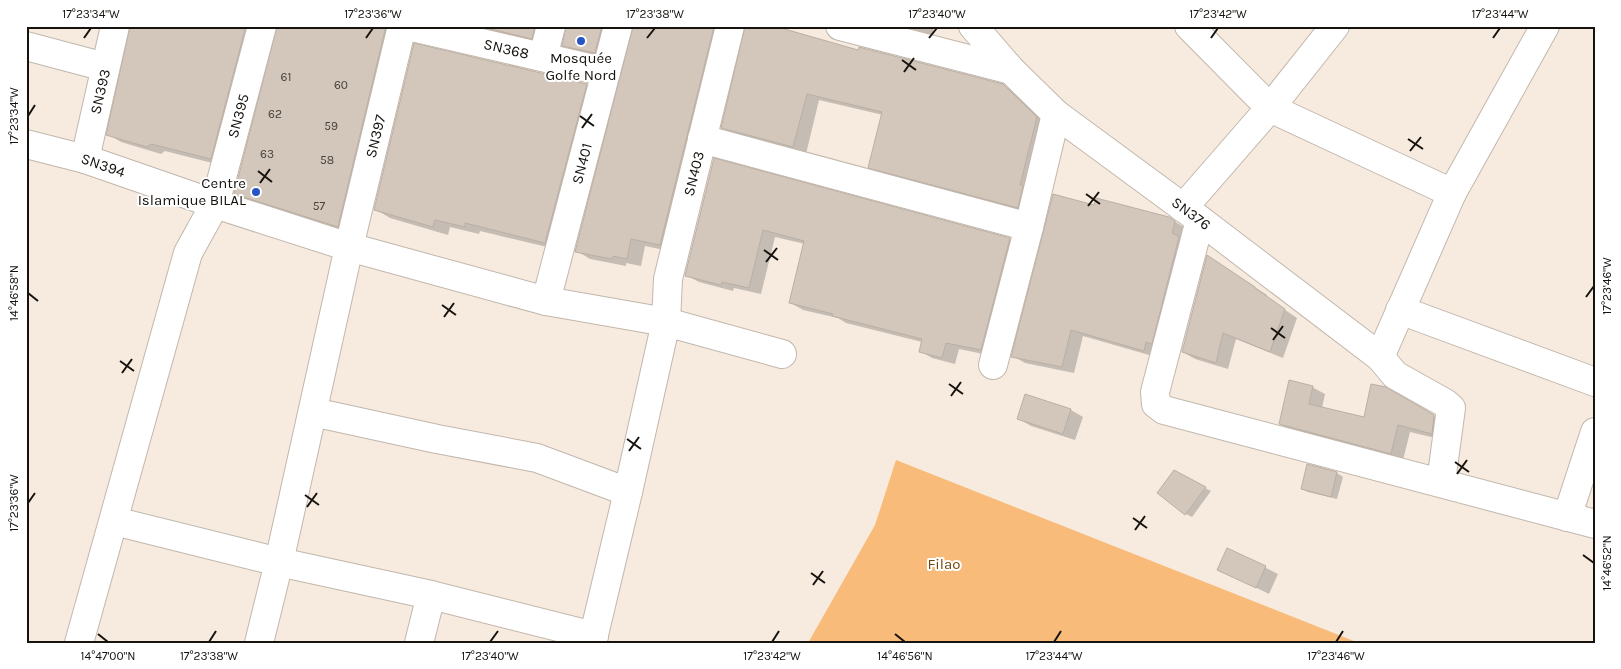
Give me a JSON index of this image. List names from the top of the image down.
{
  "streets": {
    "street": [
      "SN368",
      "SN393",
      "SN395",
      "SN397",
      "SN401",
      "SN394",
      "SN403",
      "SN376"
    ]
  },
  "crossings": [
    ["SN368", "SN401"],
    ["SN393", "SN394"],
    ["SN395", "SN394"],
    ["SN397", "SN394"],
    ["SN401", "SN394"],
    ["SN394", "SN403"]
  ],
  "parks": ["Filao"],
  "places": ["Mosquée Golfe Nord", "Centre Islamique BILAL"],
  "house_numbers": [
    "61",
    "60",
    "62",
    "59",
    "63",
    "58",
    "57"
  ],
  "coordinates": [
    "17°23'34\"W",
    "17°23'36\"W",
    "17°23'38\"W",
    "17°23'40\"W",
    "17°23'42\"W",
    "17°23'44\"W",
    "17°23'46\"W",
    "14°46'58\"N",
    "14°46'52\"N",
    "14°47'00\"N",
    "14°46'56\"N"
  ]
}
